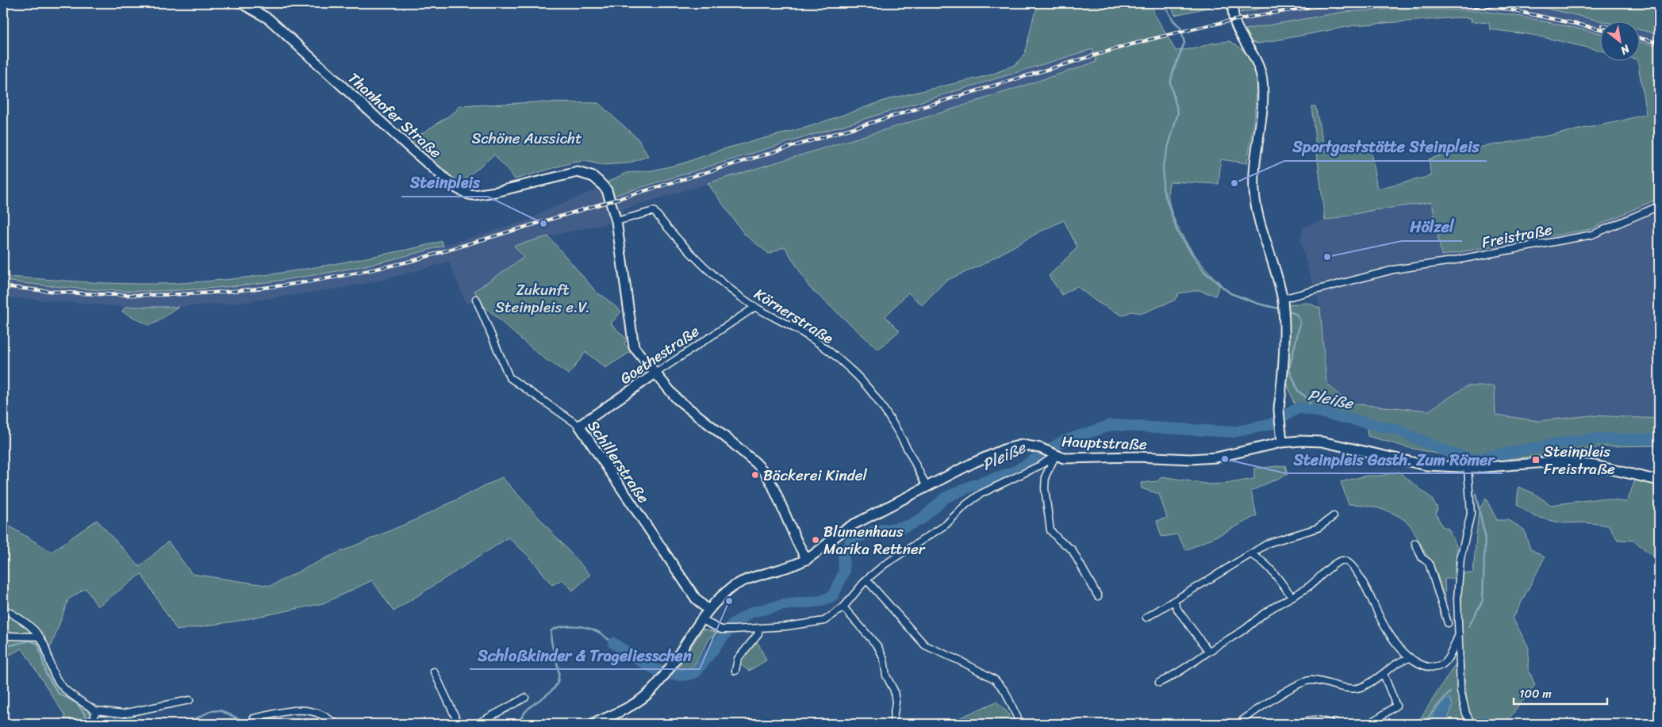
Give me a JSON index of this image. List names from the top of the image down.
{
  "streets": {
    "street": [
      "Thanhofer Straße",
      "Freistraße",
      "Körnerstraße",
      "Goethestraße",
      "Hauptstraße",
      "Schillerstraße"
    ]
  },
  "crossings": [
    ["Thanhofer Straße", "Körnerstraße"],
    ["Körnerstraße", "Goethestraße"],
    ["Körnerstraße", "Hauptstraße"],
    ["Goethestraße", "Schillerstraße"],
    ["Hauptstraße", "Schillerstraße"]
  ],
  "water": ["Pleiße"],
  "parks": ["Schöne Aussicht", "Zukunft Steinpleis e.V."],
  "places": {
    "other": [
      "Sportgaststätte Steinpleis",
      "Steinpleis",
      "Hölzel",
      "Steinpleis Gasth. Zum Römer",
      "Bäckerei Kindel",
      "Blumenhaus Marika Rettner",
      "Schloßkinder & Trageliesschen"
    ],
    "transit": ["Steinpleis Freistraße"]
  },
  "scale_bar": "100 m",
  "north": "bottom right"
}
